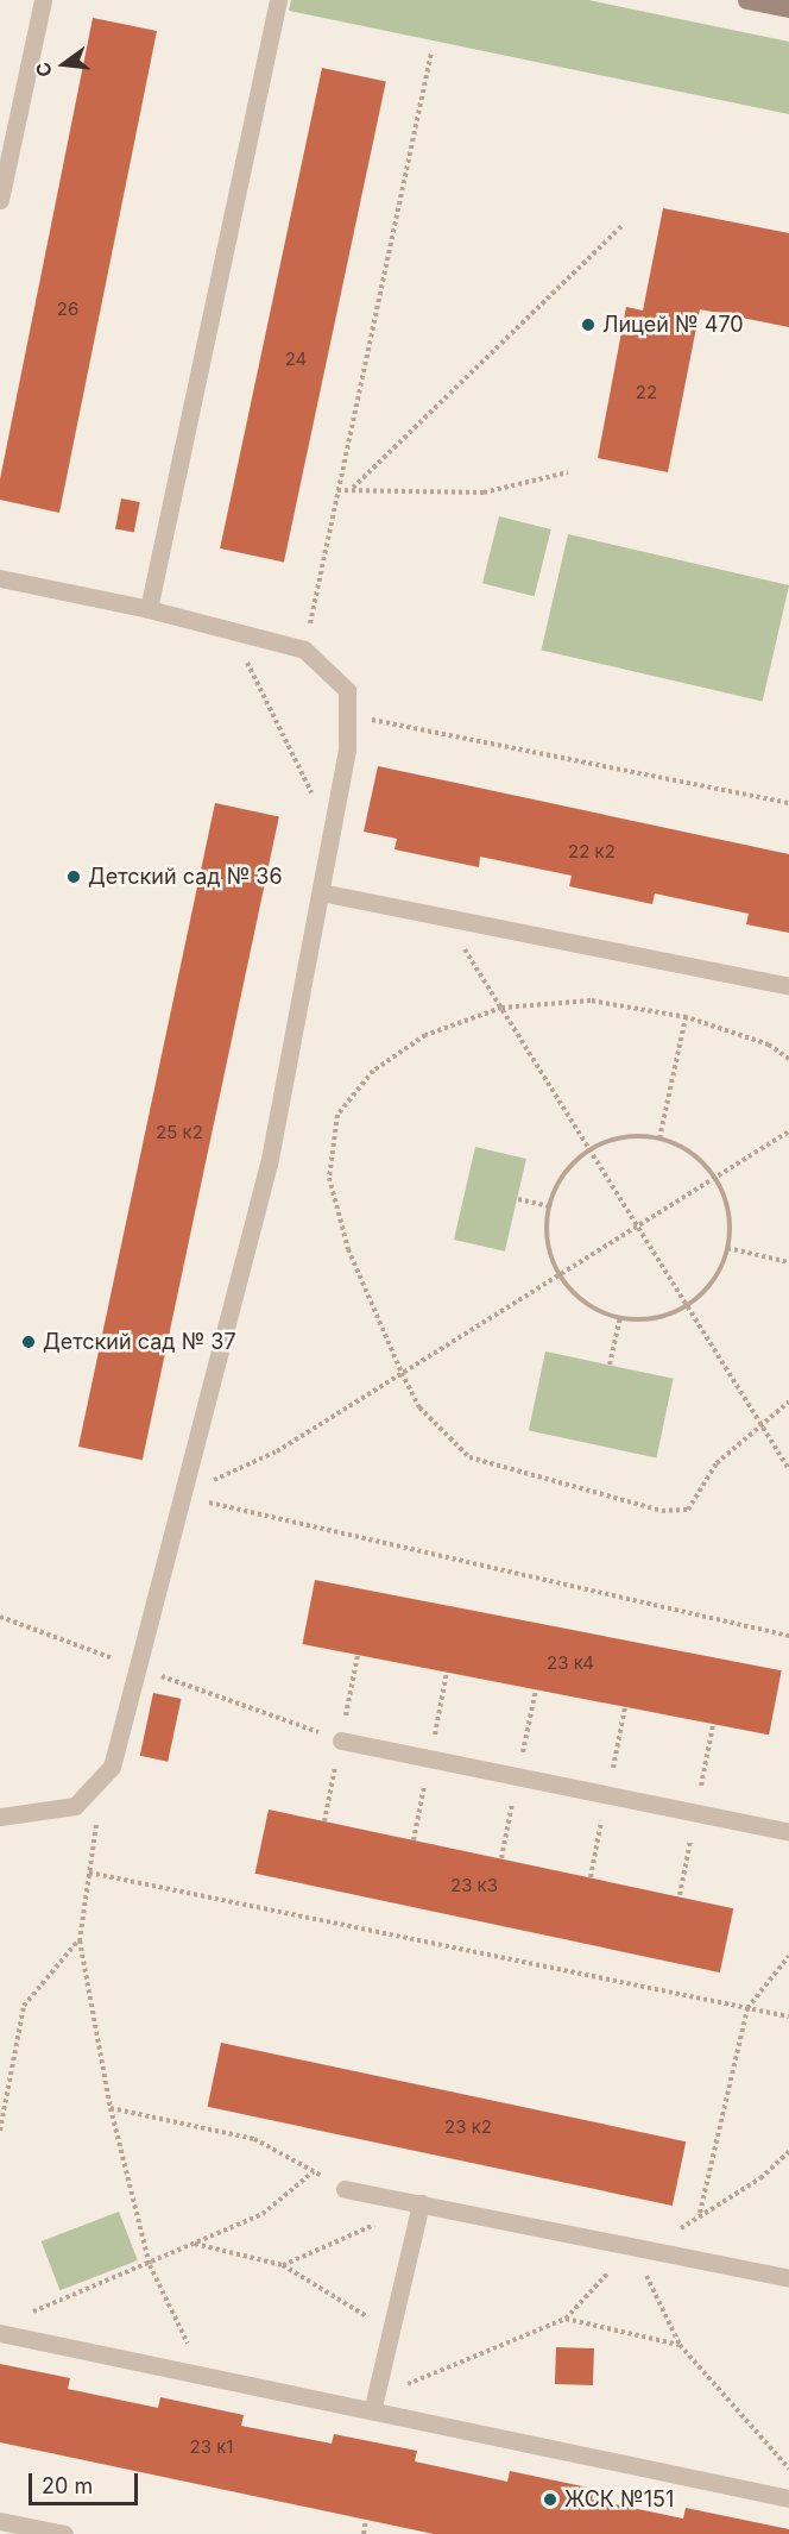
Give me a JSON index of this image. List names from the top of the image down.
{
  "places": [
    "Лицей № 470",
    "Детский сад № 36",
    "Детский сад № 37",
    "ЖСК №151"
  ],
  "house_numbers": [
    "26",
    "24",
    "22",
    "22 к2",
    "25 к2",
    "23 к4",
    "23 к3",
    "23 к2",
    "23 к1"
  ],
  "scale_bar": "20 m",
  "north": "left"
}
